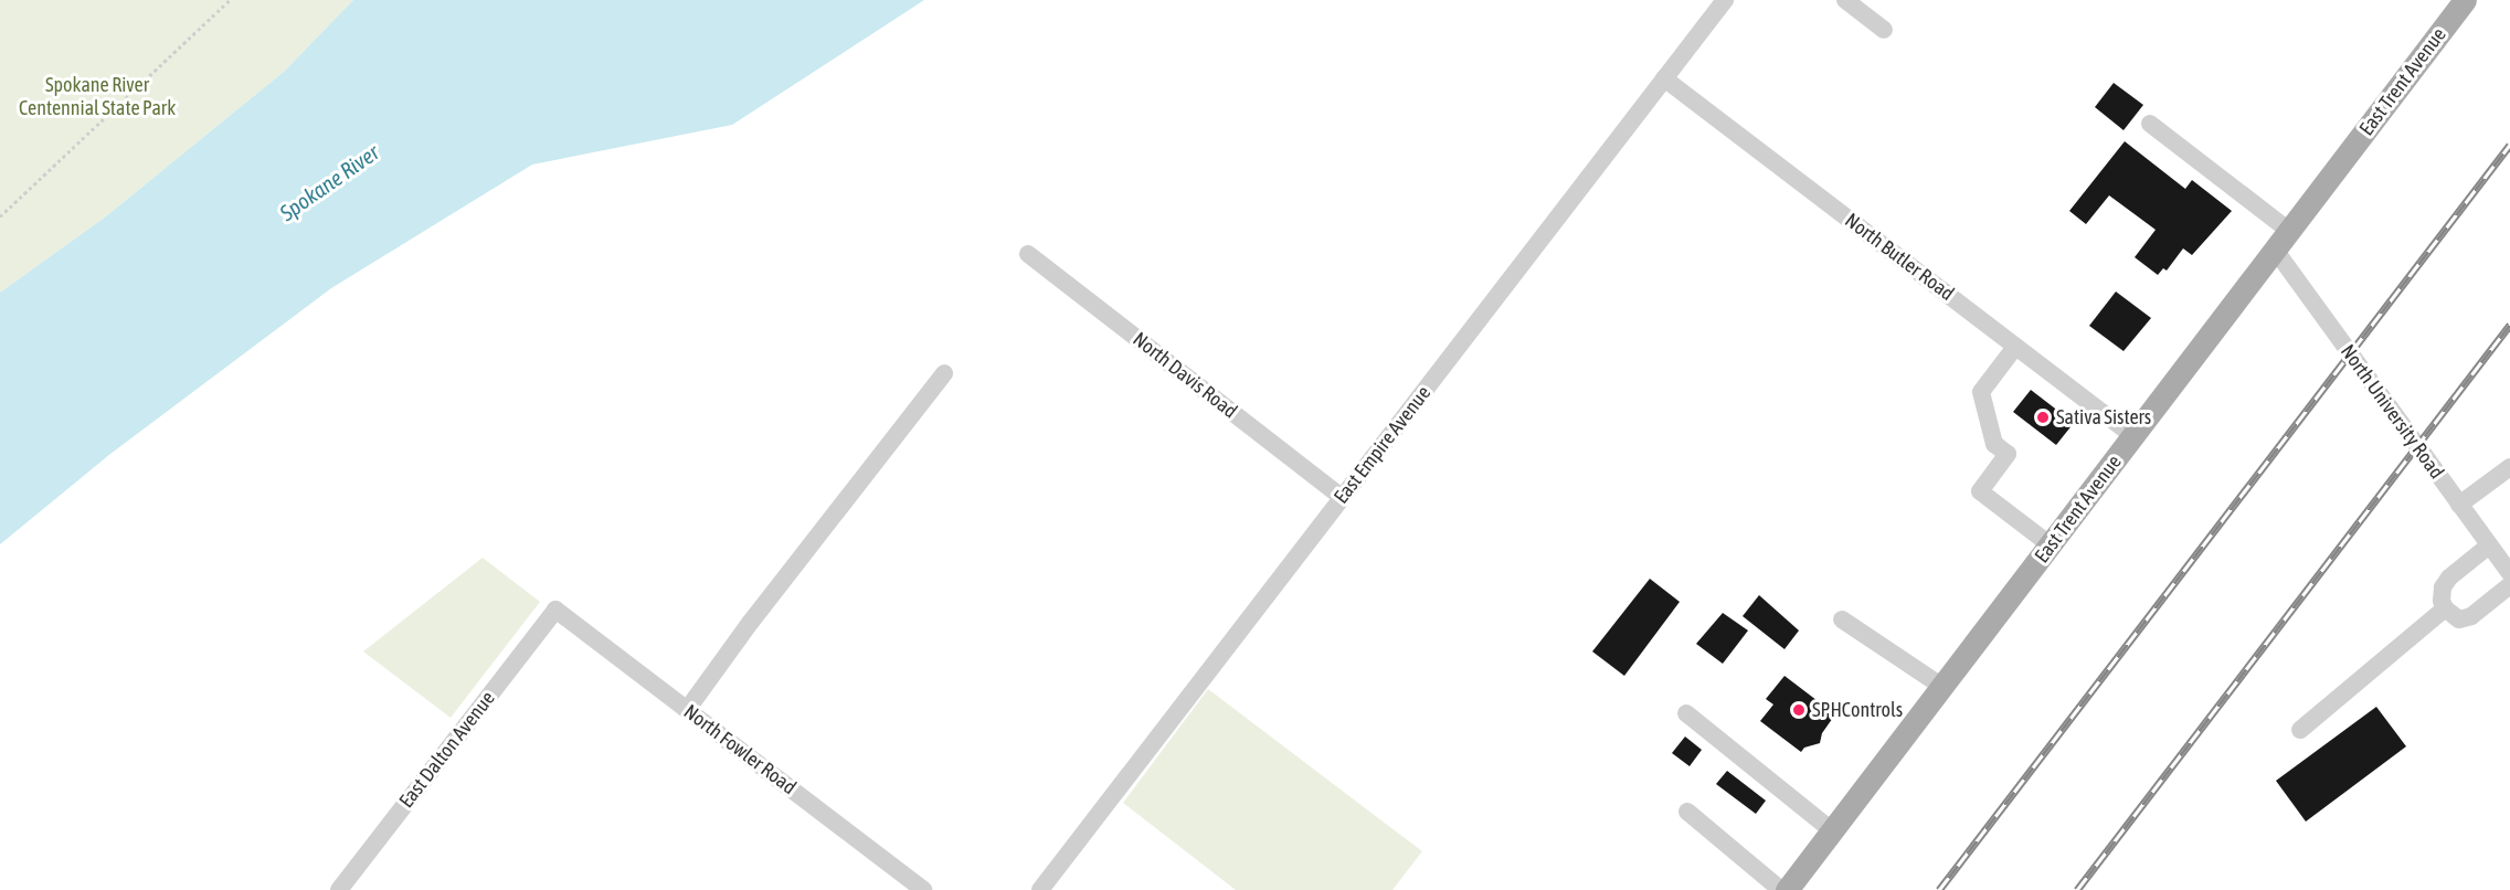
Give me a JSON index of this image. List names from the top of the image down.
{
  "streets": {
    "main road": ["East Trent Avenue"],
    "street": [
      "North Butler Road",
      "North Davis Road",
      "North University Road",
      "East Empire Avenue",
      "East Dalton Avenue",
      "North Fowler Road"
    ]
  },
  "crossings": [
    ["East Trent Avenue", "North Butler Road"],
    ["East Trent Avenue", "North University Road"],
    ["North Butler Road", "East Empire Avenue"],
    ["North Davis Road", "East Empire Avenue"],
    ["East Dalton Avenue", "North Fowler Road"]
  ],
  "water": ["Spokane River"],
  "parks": ["Spokane River Centennial State Park"],
  "places": ["Sativa Sisters", "SPHControls"]
}
